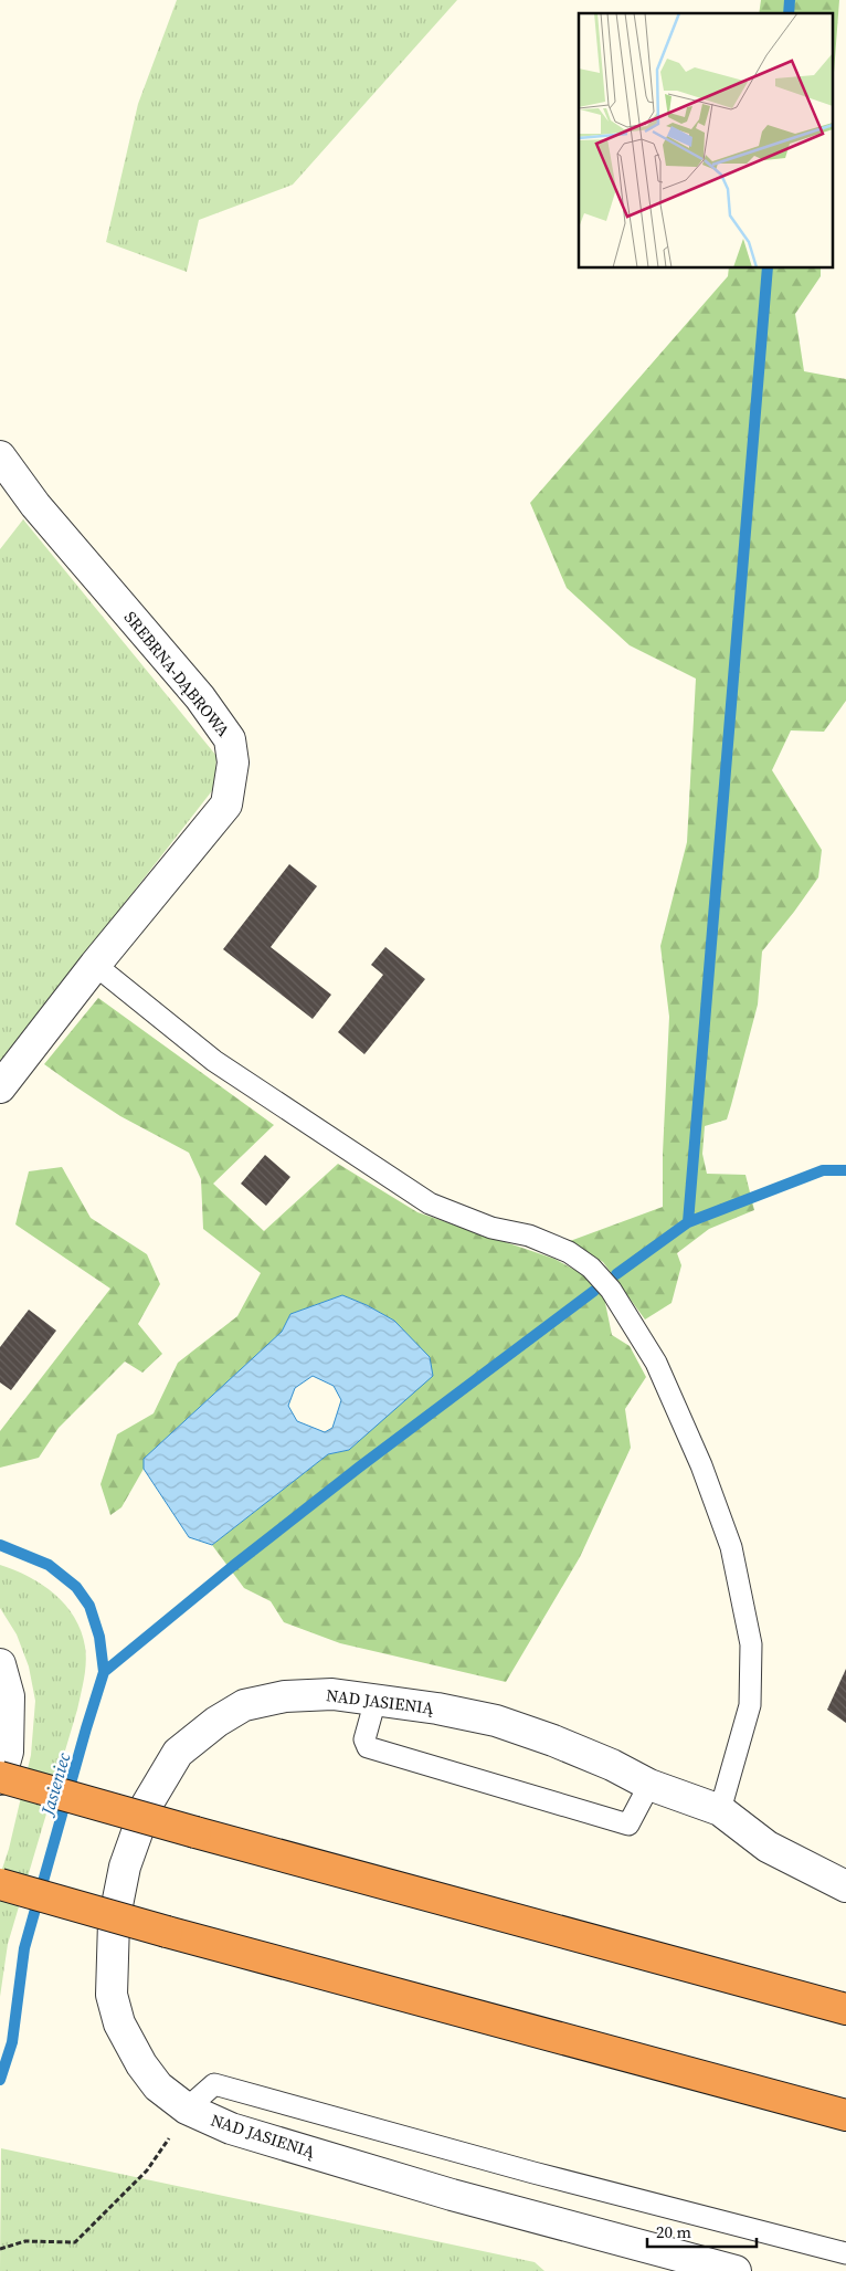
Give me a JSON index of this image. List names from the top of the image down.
{
  "streets": {
    "street": ["SREBRNA-DĄBROWA", "NAD JASIENIĄ"]
  },
  "water": ["Jasieniec"],
  "scale_bar": "20 m"
}
